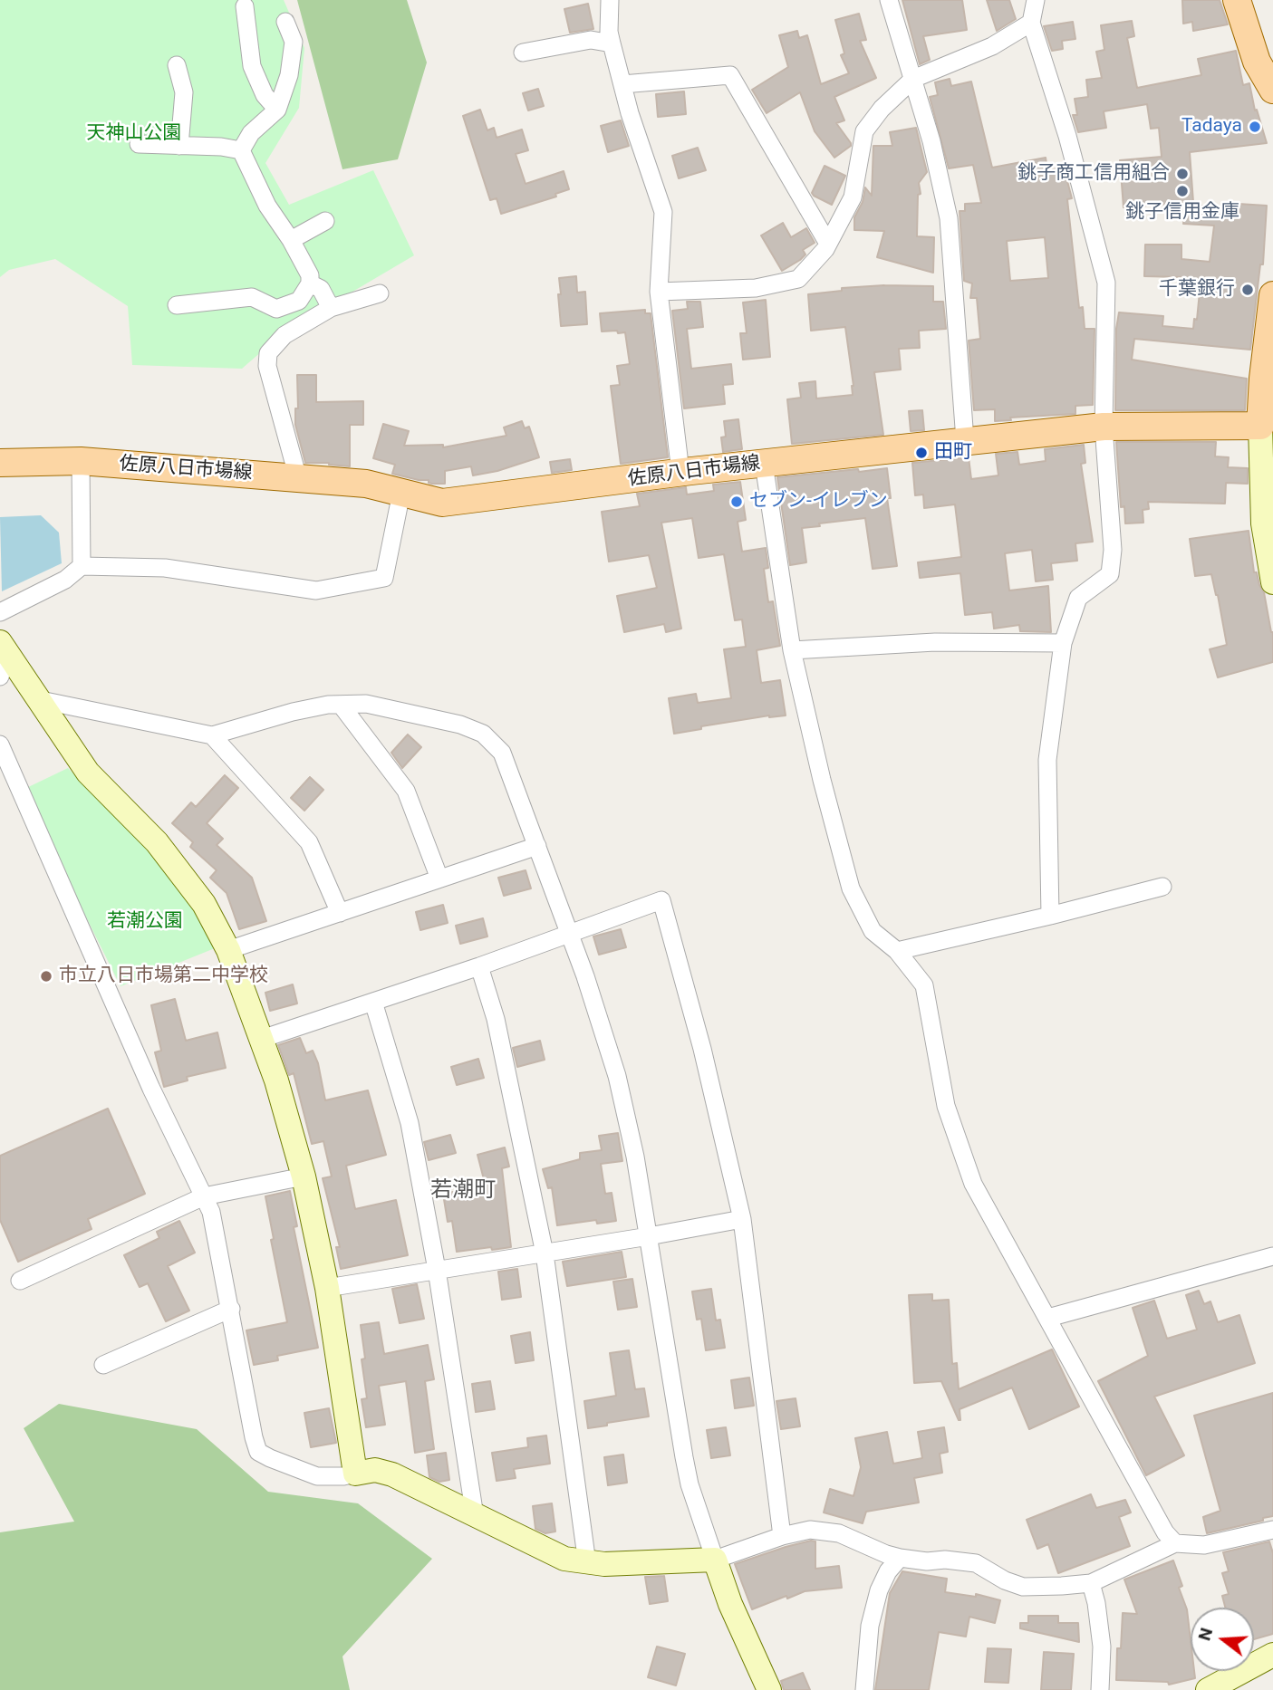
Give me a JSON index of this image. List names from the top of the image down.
{
  "streets": {
    "main road": ["佐原八日市場線"]
  },
  "districts": ["若潮町"],
  "parks": ["天神山公園", "若潮公園"],
  "places": [
    "Tadaya",
    "銚子商工信用組合",
    "銚子信用金庫",
    "千葉銀行",
    "田町",
    "セブン-イレブン",
    "市立八日市場第二中学校"
  ],
  "north": "left"
}
